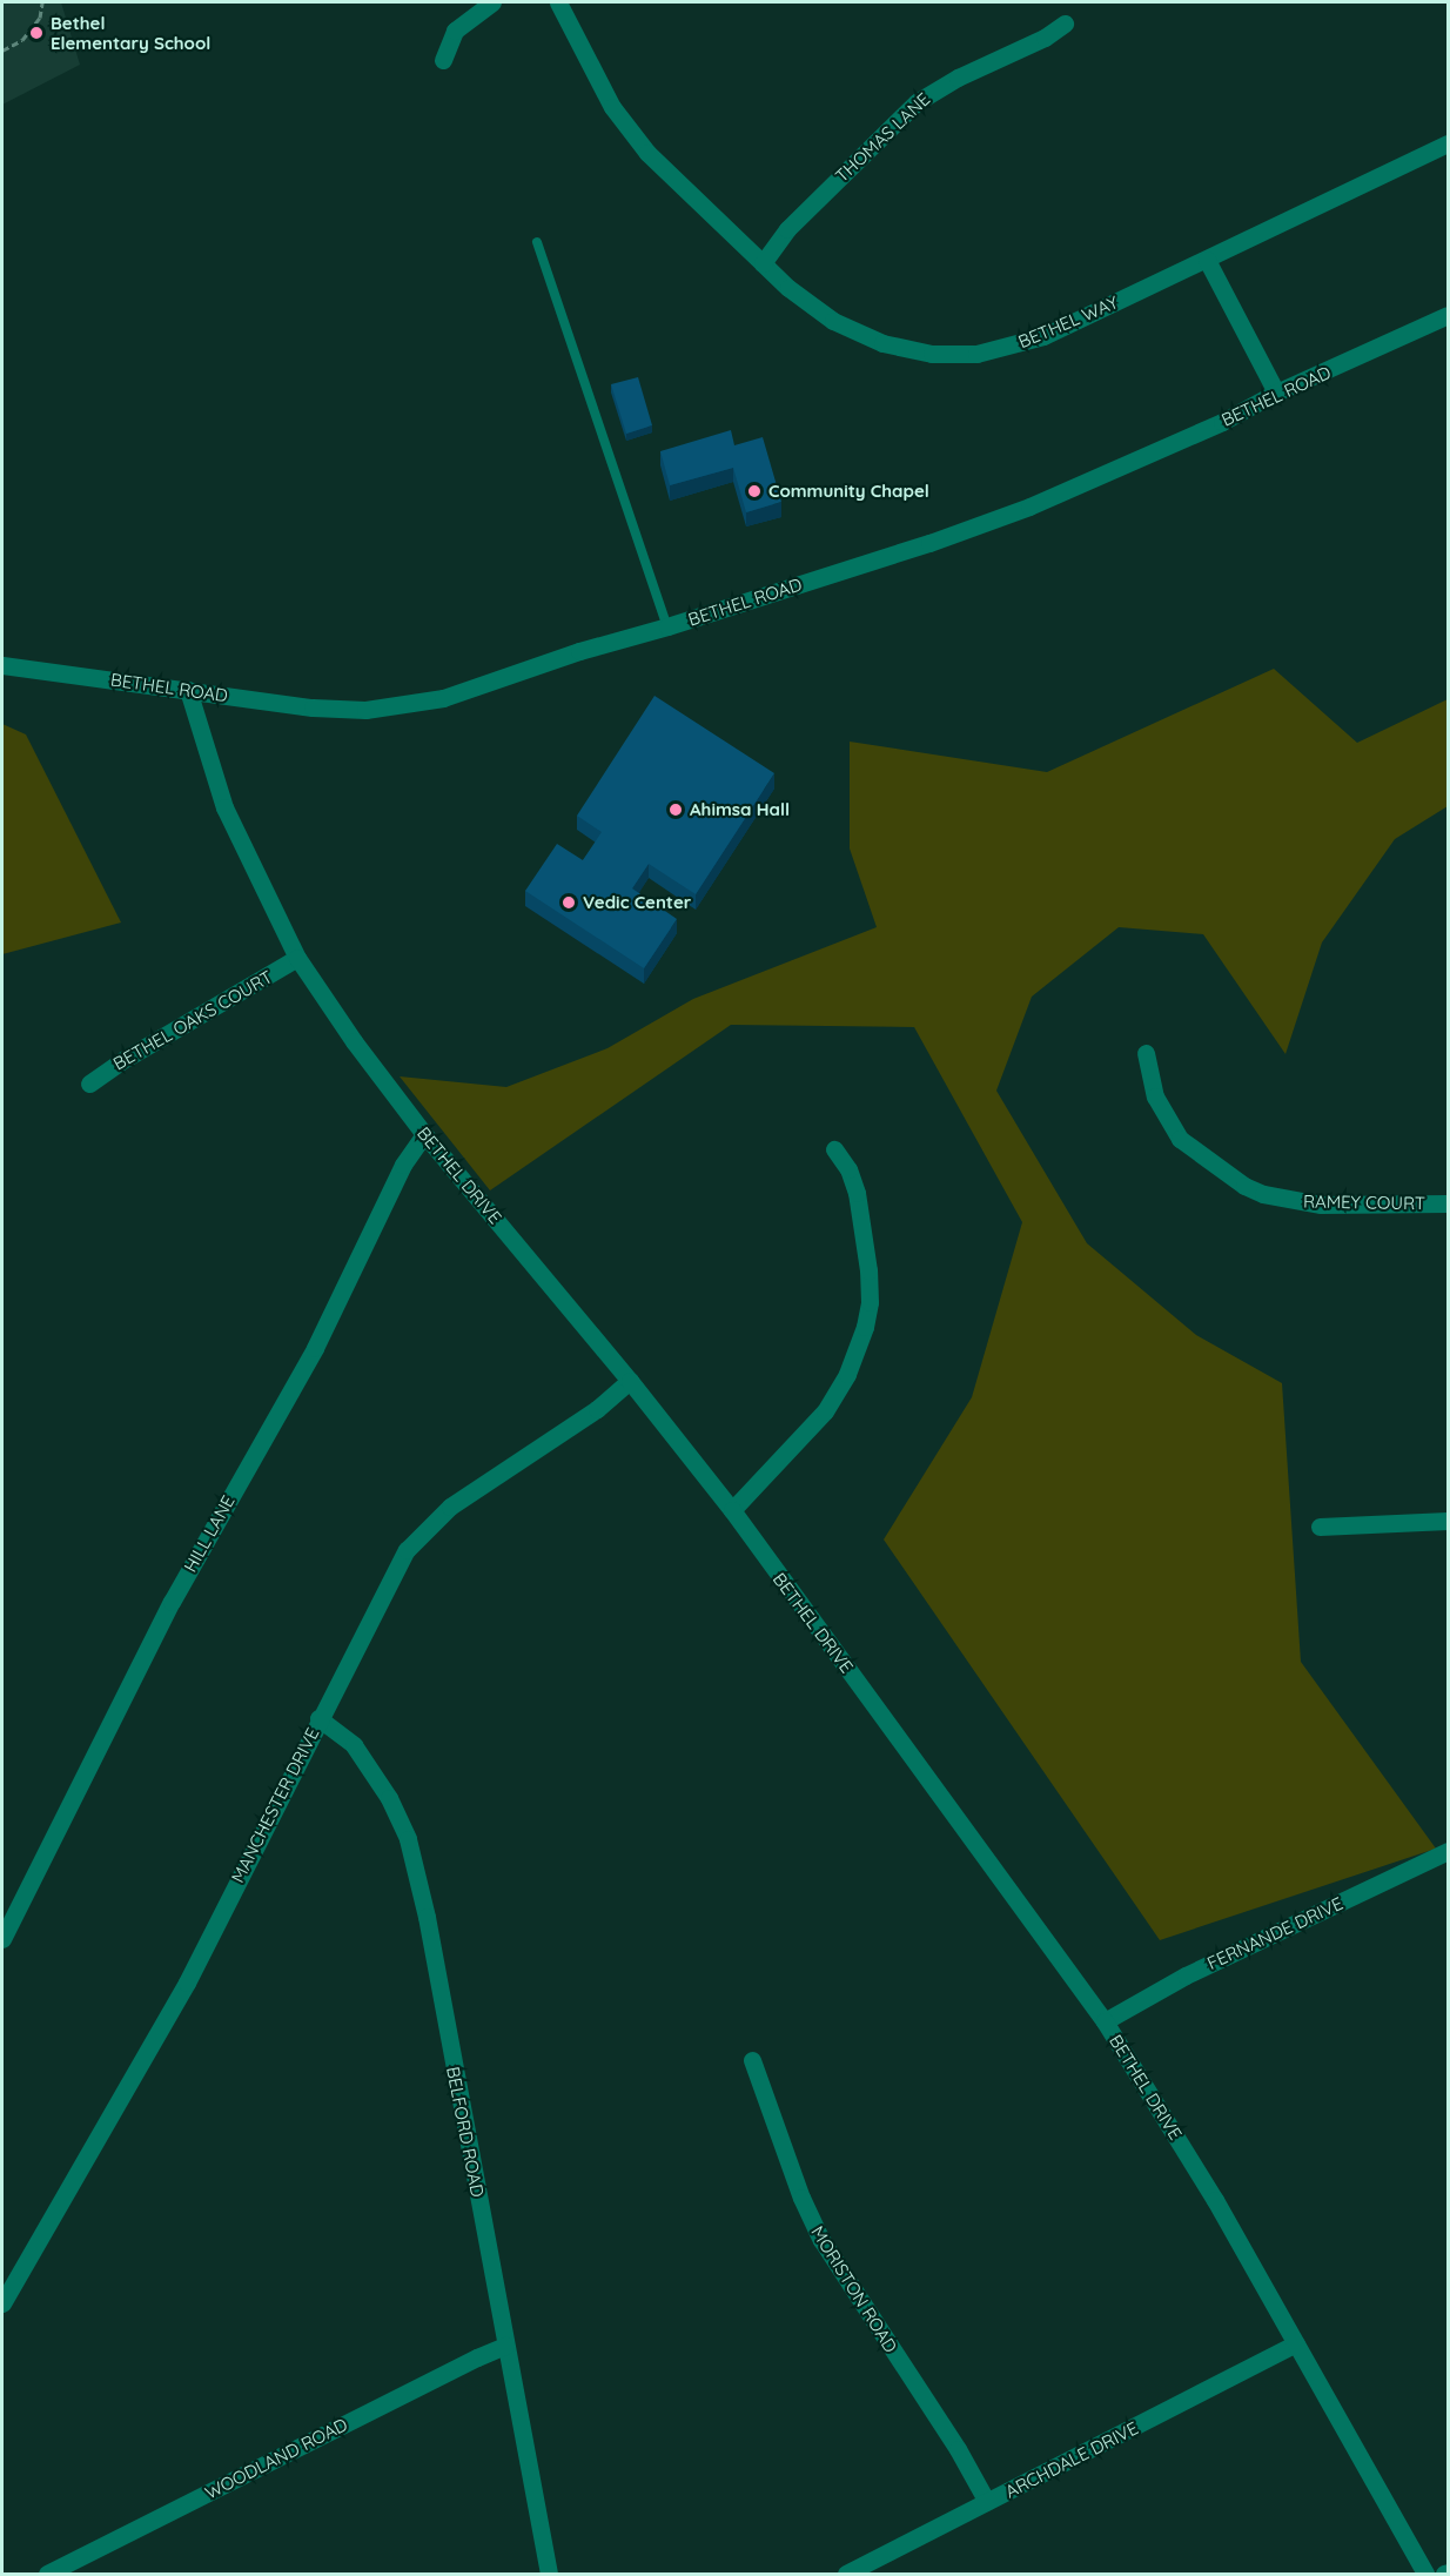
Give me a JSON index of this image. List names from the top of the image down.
{
  "streets": {
    "street": [
      "THOMAS LANE",
      "BETHEL WAY",
      "BETHEL ROAD",
      "BETHEL OAKS COURT",
      "BETHEL DRIVE",
      "RAMEY COURT",
      "HILL LANE",
      "MANCHESTER DRIVE",
      "FERNANDE DRIVE",
      "BELFORD ROAD",
      "MORISTON ROAD",
      "WOODLAND ROAD",
      "ARCHDALE DRIVE"
    ]
  },
  "crossings": [
    ["THOMAS LANE", "BETHEL WAY"],
    ["BETHEL ROAD", "BETHEL DRIVE"],
    ["BETHEL OAKS COURT", "BETHEL DRIVE"],
    ["BETHEL DRIVE", "HILL LANE"],
    ["BETHEL DRIVE", "MANCHESTER DRIVE"],
    ["BETHEL DRIVE", "FERNANDE DRIVE"],
    ["BETHEL DRIVE", "ARCHDALE DRIVE"],
    ["MANCHESTER DRIVE", "BELFORD ROAD"],
    ["BELFORD ROAD", "WOODLAND ROAD"],
    ["MORISTON ROAD", "ARCHDALE DRIVE"]
  ],
  "places": [
    "Bethel Elementary School",
    "Community Chapel",
    "Ahimsa Hall",
    "Vedic Center"
  ]
}
